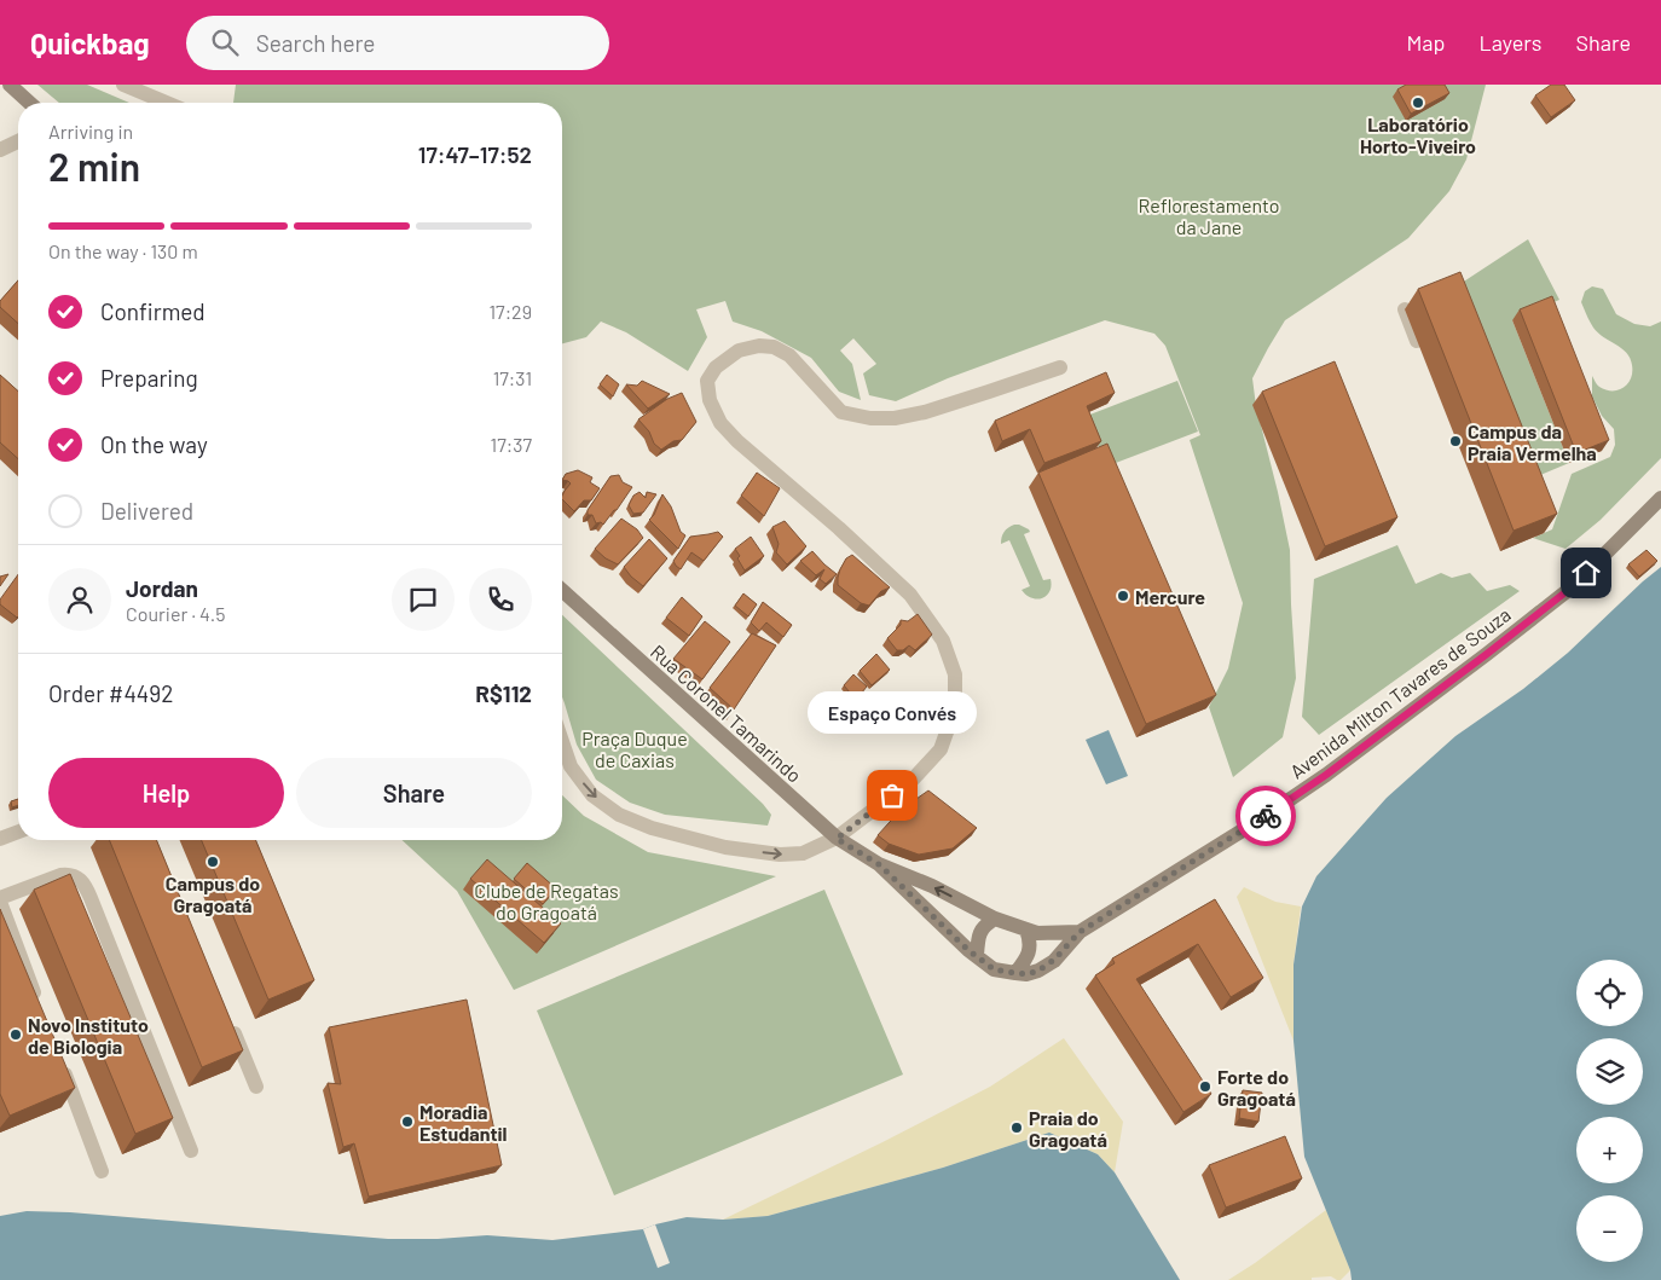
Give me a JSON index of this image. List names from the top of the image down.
{
  "streets": {
    "main road": ["Avenida Milton Tavares de Souza", "Rua Coronel Tamarindo"]
  },
  "crossings": [
    ["Avenida Milton Tavares de Souza", "Rua Coronel Tamarindo"]
  ],
  "parks": ["Reflorestamento da Jane", "Praça Duque de Caxias", "Clube de Regatas do Gragoatá"],
  "places": [
    "Laboratório Horto-Viveiro",
    "Campus da Praia Vermelha",
    "Mercure",
    "Espaço Convés",
    "Campus do Gragoatá",
    "Novo Instituto de Biologia",
    "Forte do Gragoatá",
    "Moradia Estudantil",
    "Praia do Gragoatá"
  ],
  "page": {
    "header": "Quickbag",
    "search": "Search here",
    "nav": ["Map", "Layers", "Share"],
    "heading": ["2 min", "Arriving in", "17:47–17:52"],
    "panel": [
      "Jordan",
      "Courier · 4.5",
      "Order #4492",
      "R$112"
    ],
    "bar": "On the way · 130 m",
    "list": [
      ["Confirmed", "17:29"],
      ["Preparing", "17:31"],
      ["On the way", "17:37"],
      "Delivered"
    ],
    "bubble": "Espaço Convés",
    "buttons": ["Help", "Share"],
    "map_buttons": ["+", "−"]
  }
}
